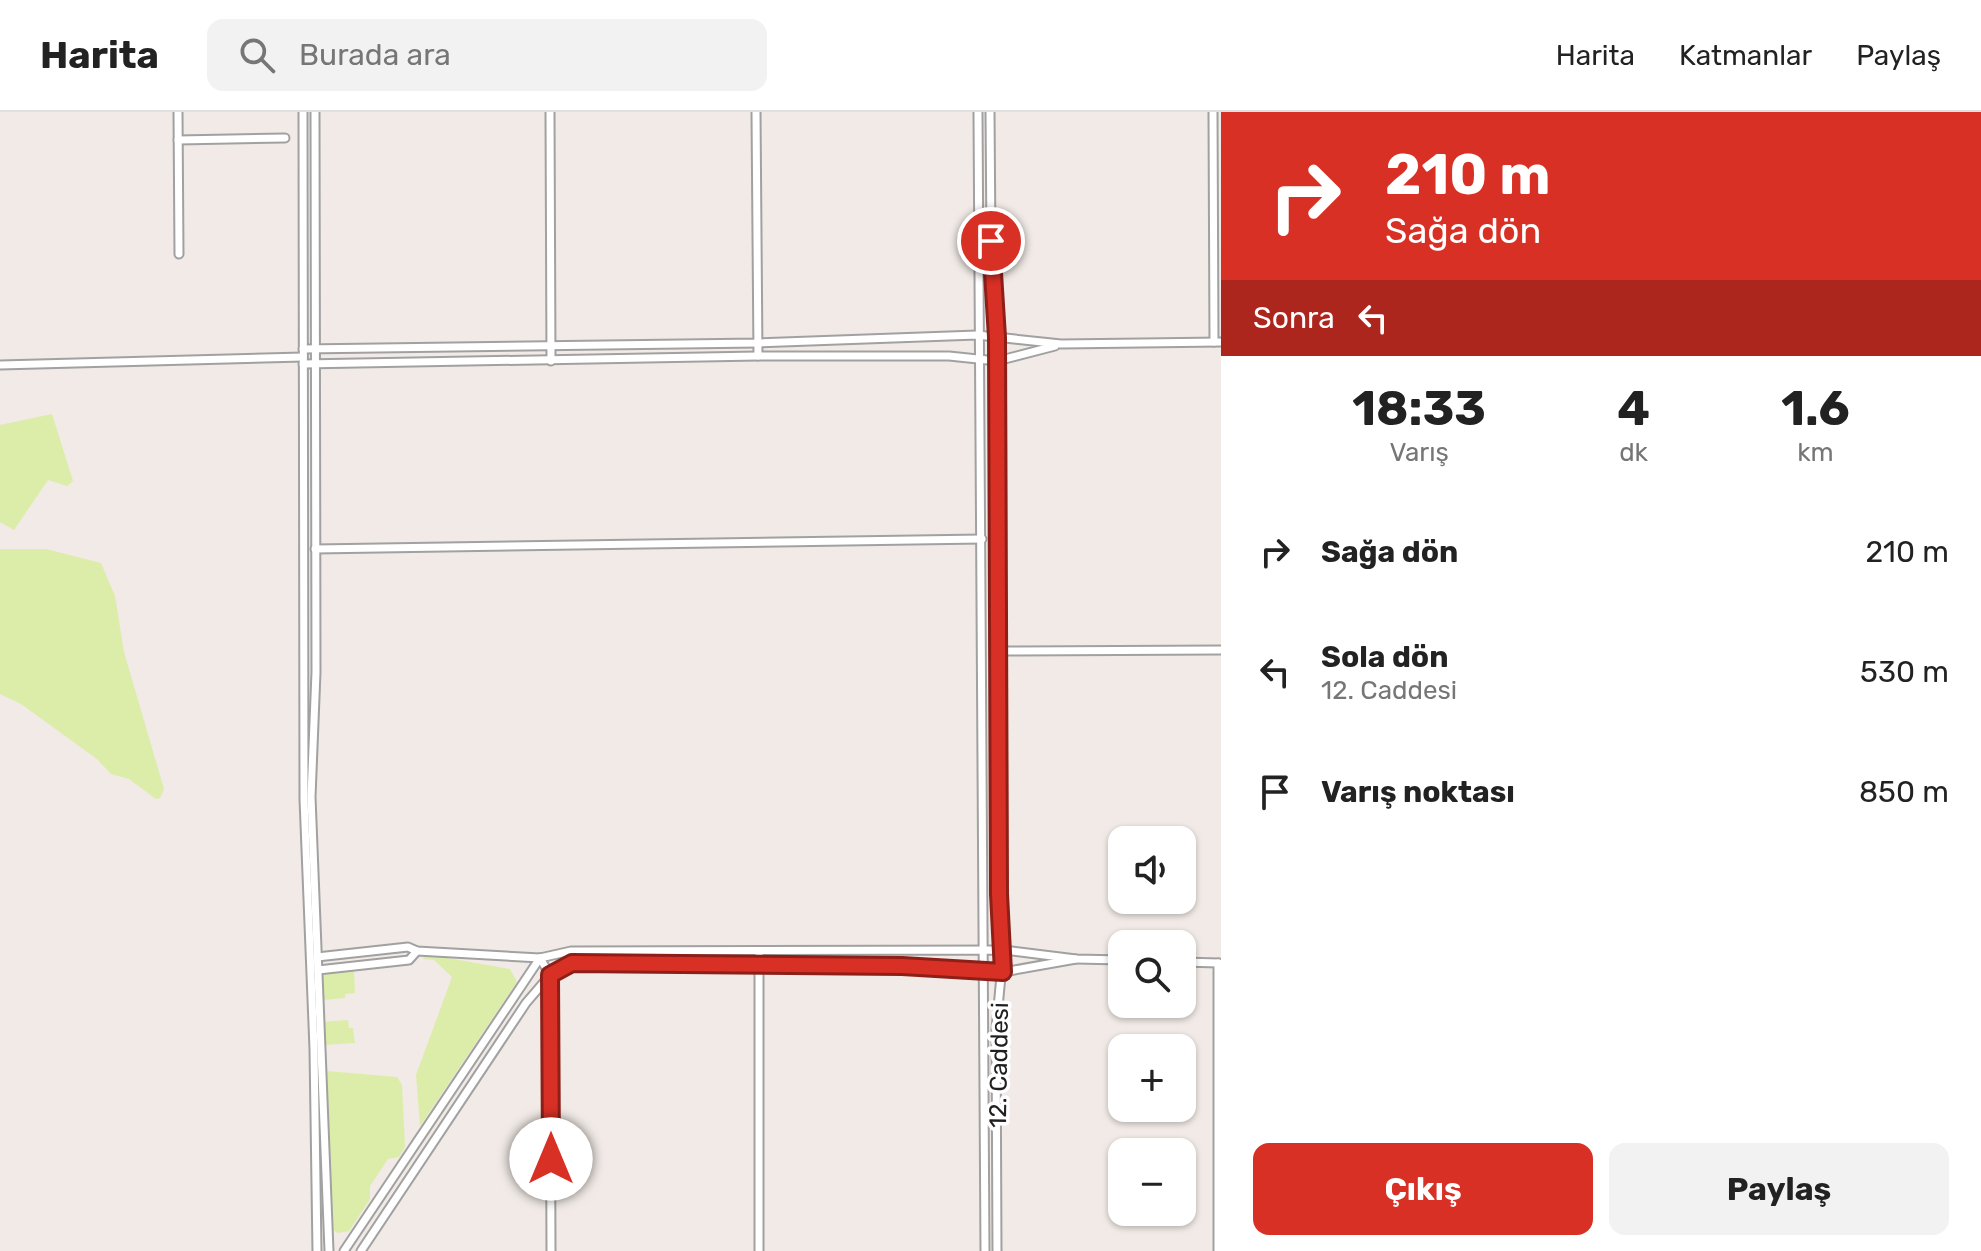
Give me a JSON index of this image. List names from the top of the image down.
{
  "streets": {
    "street": ["12. Caddesi"]
  },
  "page": {
    "header": "Harita",
    "search": "Burada ara",
    "nav": ["Harita", "Katmanlar", "Paylaş"],
    "turn": ["210 m", "Sağa dön"],
    "then": "Sonra",
    "eta": [
      "18:33",
      "Varış",
      "4",
      "dk",
      "1.6",
      "km"
    ],
    "list": [
      {
        "name": "Sağa dön",
        "value": "210 m"
      },
      {
        "name": "Sola dön",
        "note": "12. Caddesi",
        "value": "530 m"
      },
      {
        "name": "Varış noktası",
        "value": "850 m"
      }
    ],
    "map_buttons": ["+", "−"],
    "buttons": ["Çıkış", "Paylaş"]
  }
}
